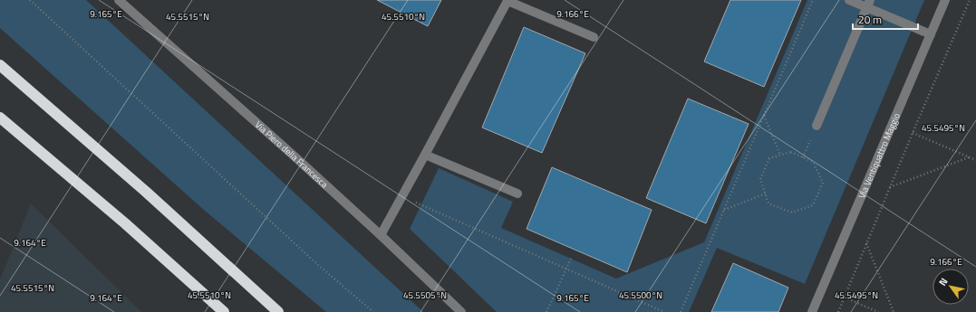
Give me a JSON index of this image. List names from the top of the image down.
{
  "streets": {
    "street": ["Via Piero della Francesca", "Via Ventiquattro Maggio"]
  },
  "scale_bar": "20 m",
  "north": "top left",
  "coordinates": [
    "9.165°E",
    "9.166°E",
    "45.5515°N",
    "45.5510°N",
    "45.5495°N",
    "9.164°E",
    "45.5505°N",
    "45.5500°N"
  ]
}
